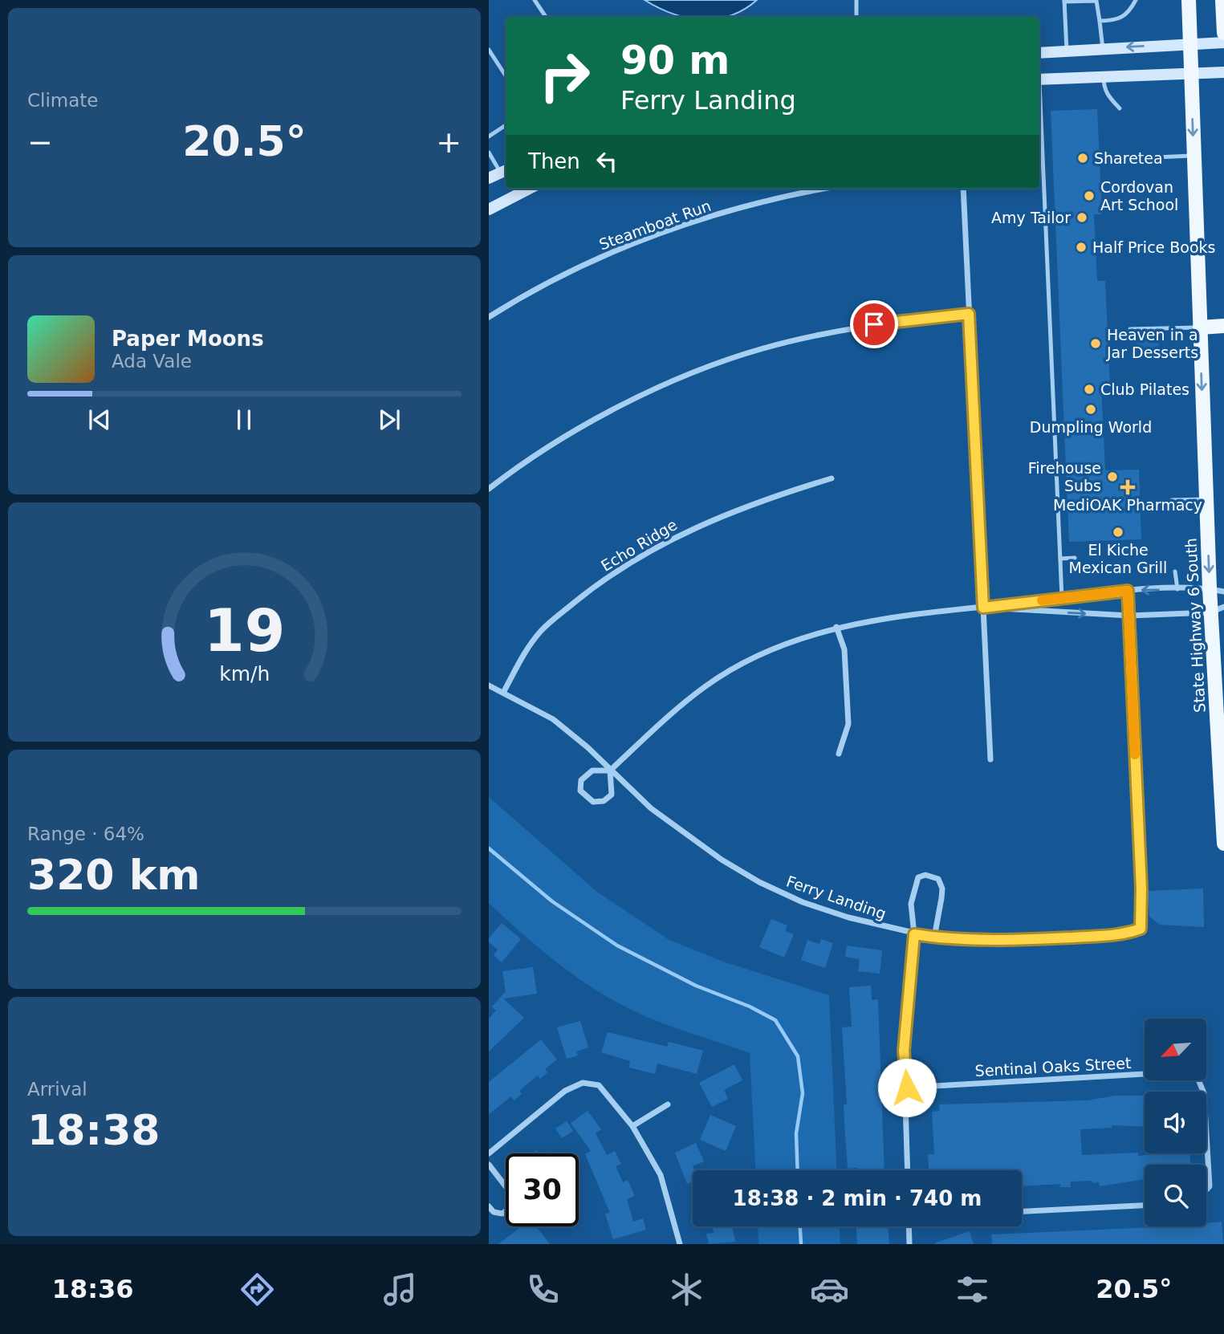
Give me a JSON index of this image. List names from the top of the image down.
{
  "streets": {
    "main road": ["State Highway 6 South"],
    "street": [
      "Steamboat Run",
      "Echo Ridge",
      "Ferry Landing",
      "Sentinal Oaks Street"
    ]
  },
  "crossings": [
    ["Echo Ridge", "Ferry Landing"]
  ],
  "one_way": ["State Highway 6 South"],
  "places": {
    "other": [
      "Sharetea",
      "Cordovan Art School",
      "Amy Tailor",
      "Half Price Books",
      "Heaven in a Jar Desserts",
      "Club Pilates",
      "Dumpling World",
      "Firehouse Subs",
      "El Kiche Mexican Grill"
    ],
    "health": ["MediOAK Pharmacy"]
  },
  "north": "bottom left",
  "page": {
    "tile": [
      "Climate",
      ["Range · 64%", "320 km"],
      ["Arrival", "18:38"]
    ],
    "turn": ["90 m", "Ferry Landing"],
    "heat": ["−", "20.5°", "+"],
    "then": "Then",
    "song": ["Paper Moons", "Ada Vale"],
    "limit": "30",
    "trip": "18:38 · 2 min · 740 m",
    "tabs": ["18:36", "20.5°"],
    "gauge": ["19", "km/h"]
  }
}
